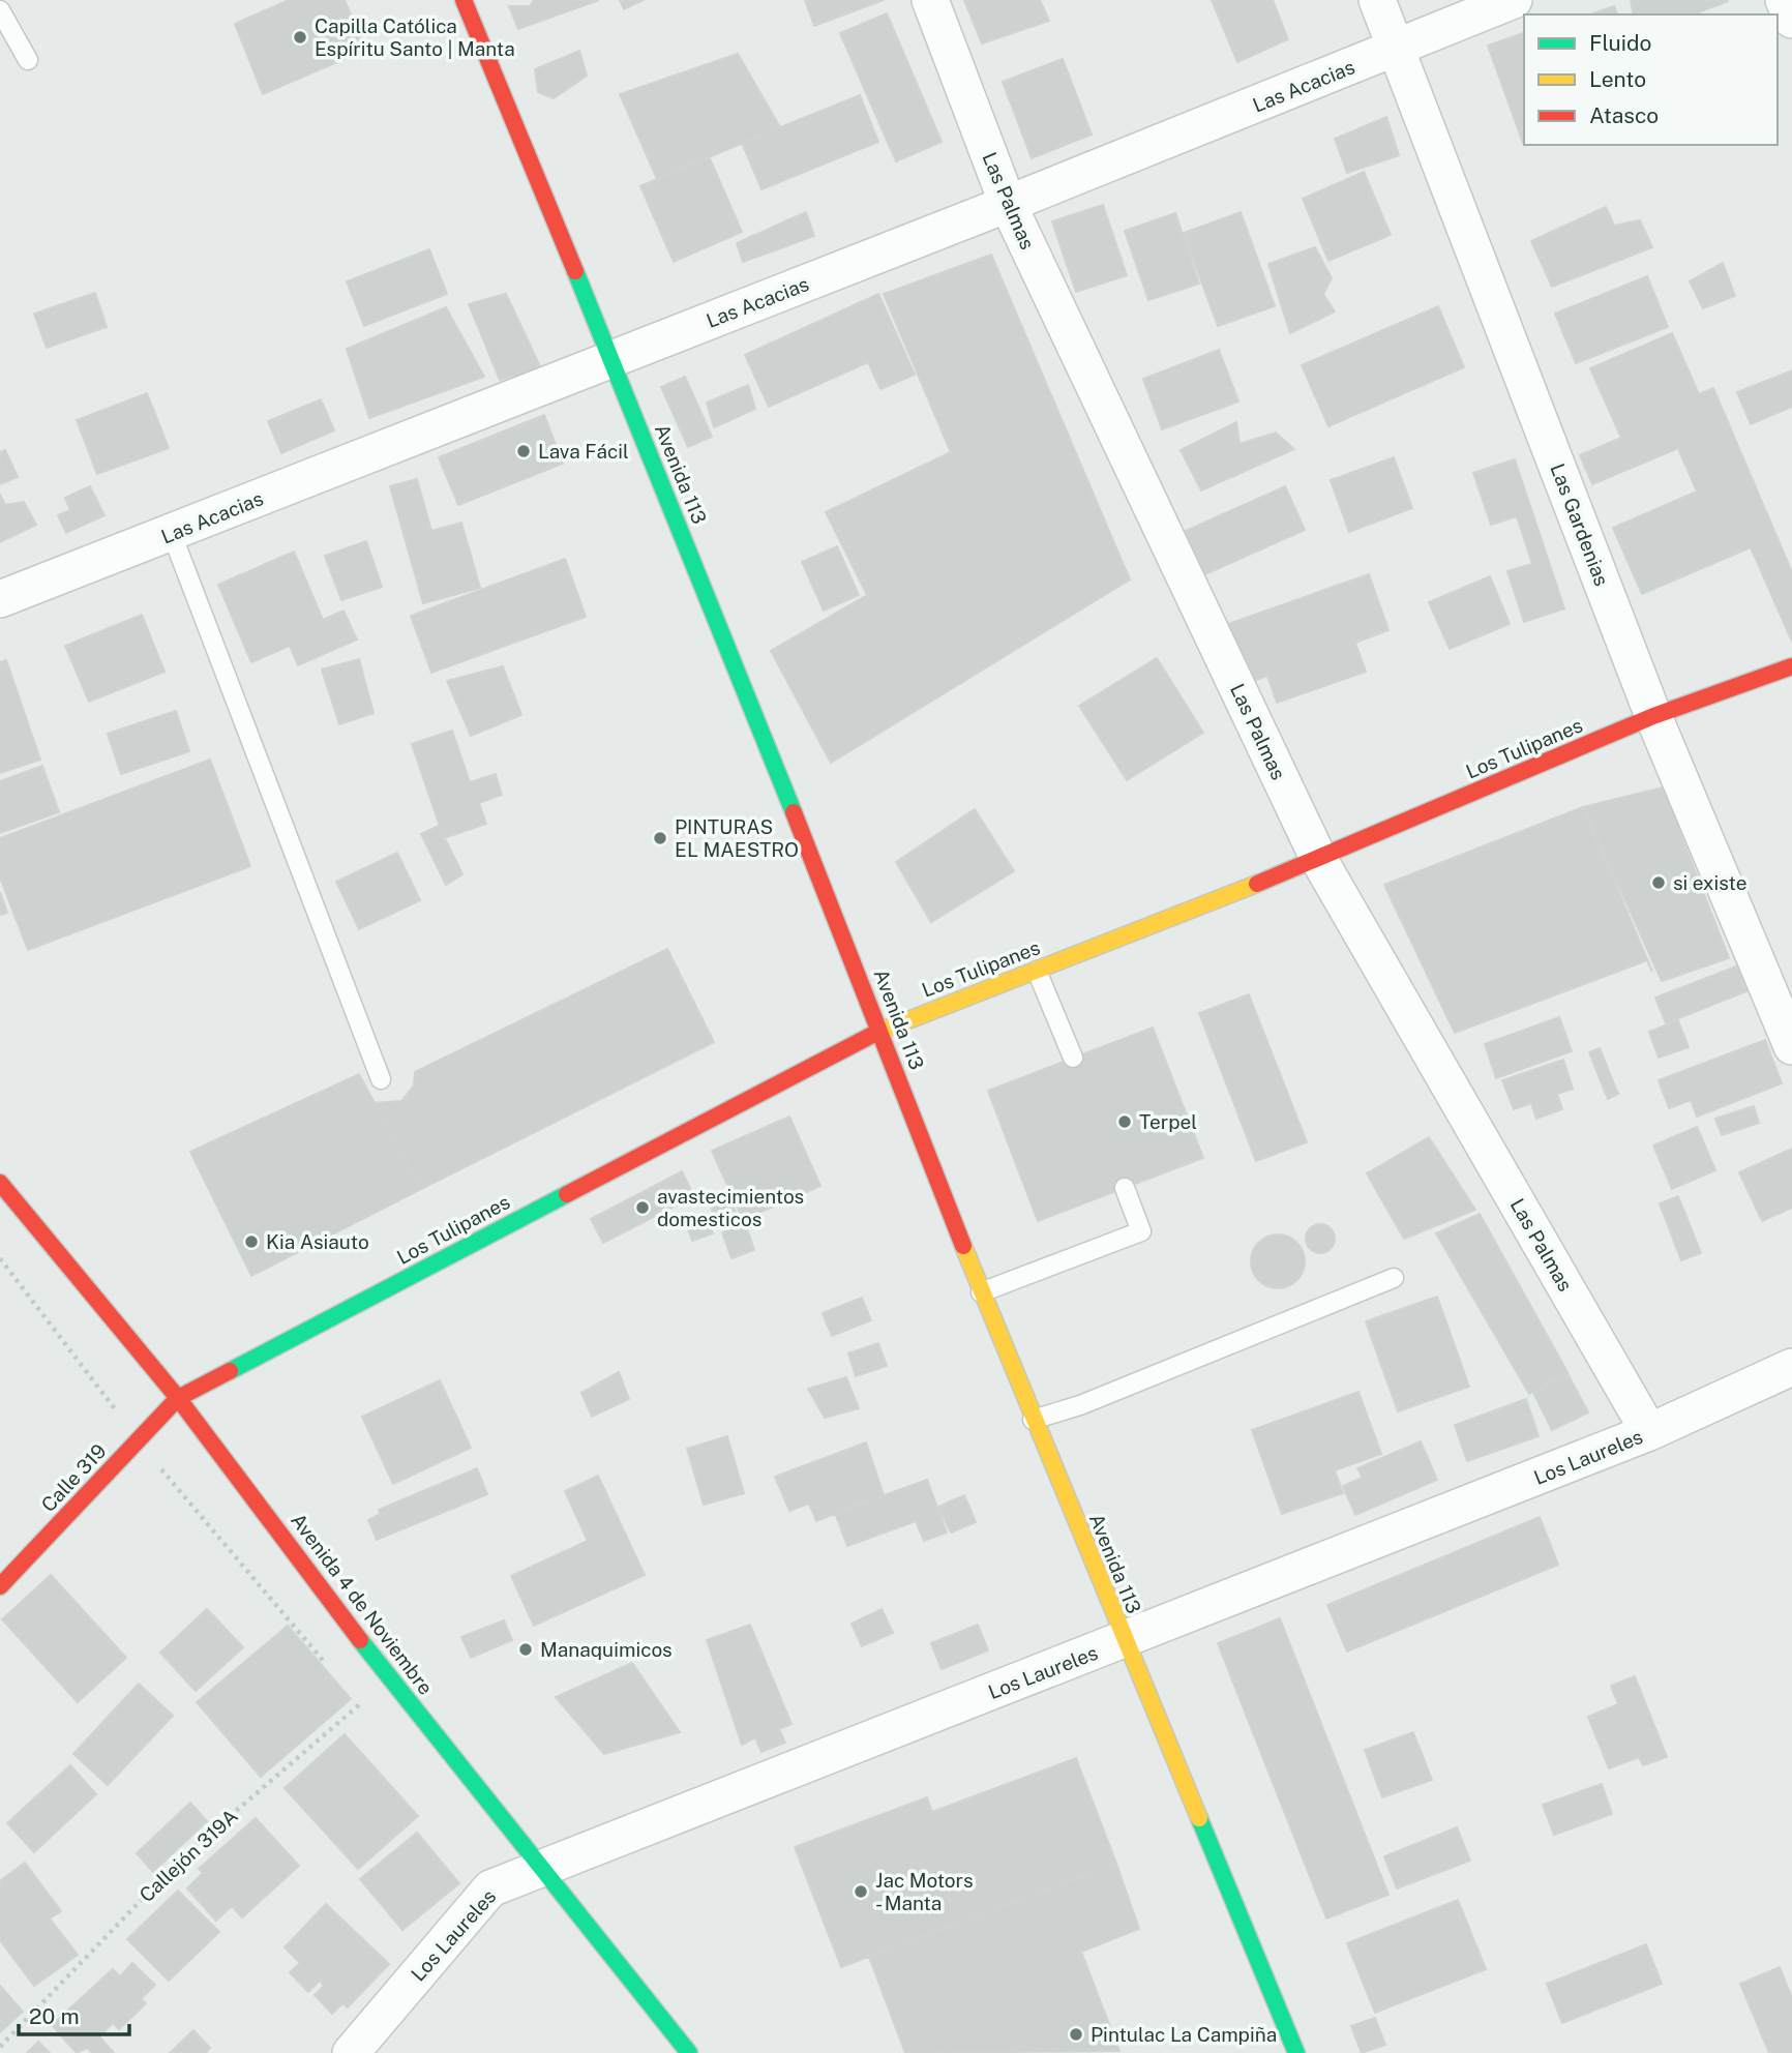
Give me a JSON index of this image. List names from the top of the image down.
{
  "streets": {
    "main road": [
      "Avenida 113",
      "Los Tulipanes",
      "Calle 319",
      "Avenida 4 de Noviembre"
    ],
    "street": [
      "Las Acacias",
      "Las Palmas",
      "Las Gardenias",
      "Los Laureles"
    ],
    "path": ["Callejón 319A"]
  },
  "crossings": [
    ["Las Acacias", "Las Palmas"],
    ["Las Acacias", "Avenida 113"],
    ["Las Acacias", "Las Gardenias"],
    ["Las Palmas", "Los Tulipanes"],
    ["Las Palmas", "Los Laureles"],
    ["Avenida 113", "Los Tulipanes"],
    ["Avenida 113", "Los Laureles"],
    ["Las Gardenias", "Los Tulipanes"],
    ["Los Tulipanes", "Calle 319"],
    ["Los Tulipanes", "Avenida 4 de Noviembre"],
    ["Los Laureles", "Avenida 4 de Noviembre"],
    ["Calle 319", "Avenida 4 de Noviembre"],
    ["Avenida 4 de Noviembre", "Callejón 319A"]
  ],
  "places": [
    "Capilla Católica Espíritu Santo | Manta",
    "Lava Fácil",
    "PINTURAS EL MAESTRO",
    "si existe",
    "Terpel",
    "avastecimientos domesticos",
    "Kia Asiauto",
    "Manaquimicos",
    "Jac Motors - Manta",
    "Pintulac La Campiña"
  ],
  "legend": ["Fluido", "Lento", "Atasco"],
  "scale_bar": "20 m"
}
